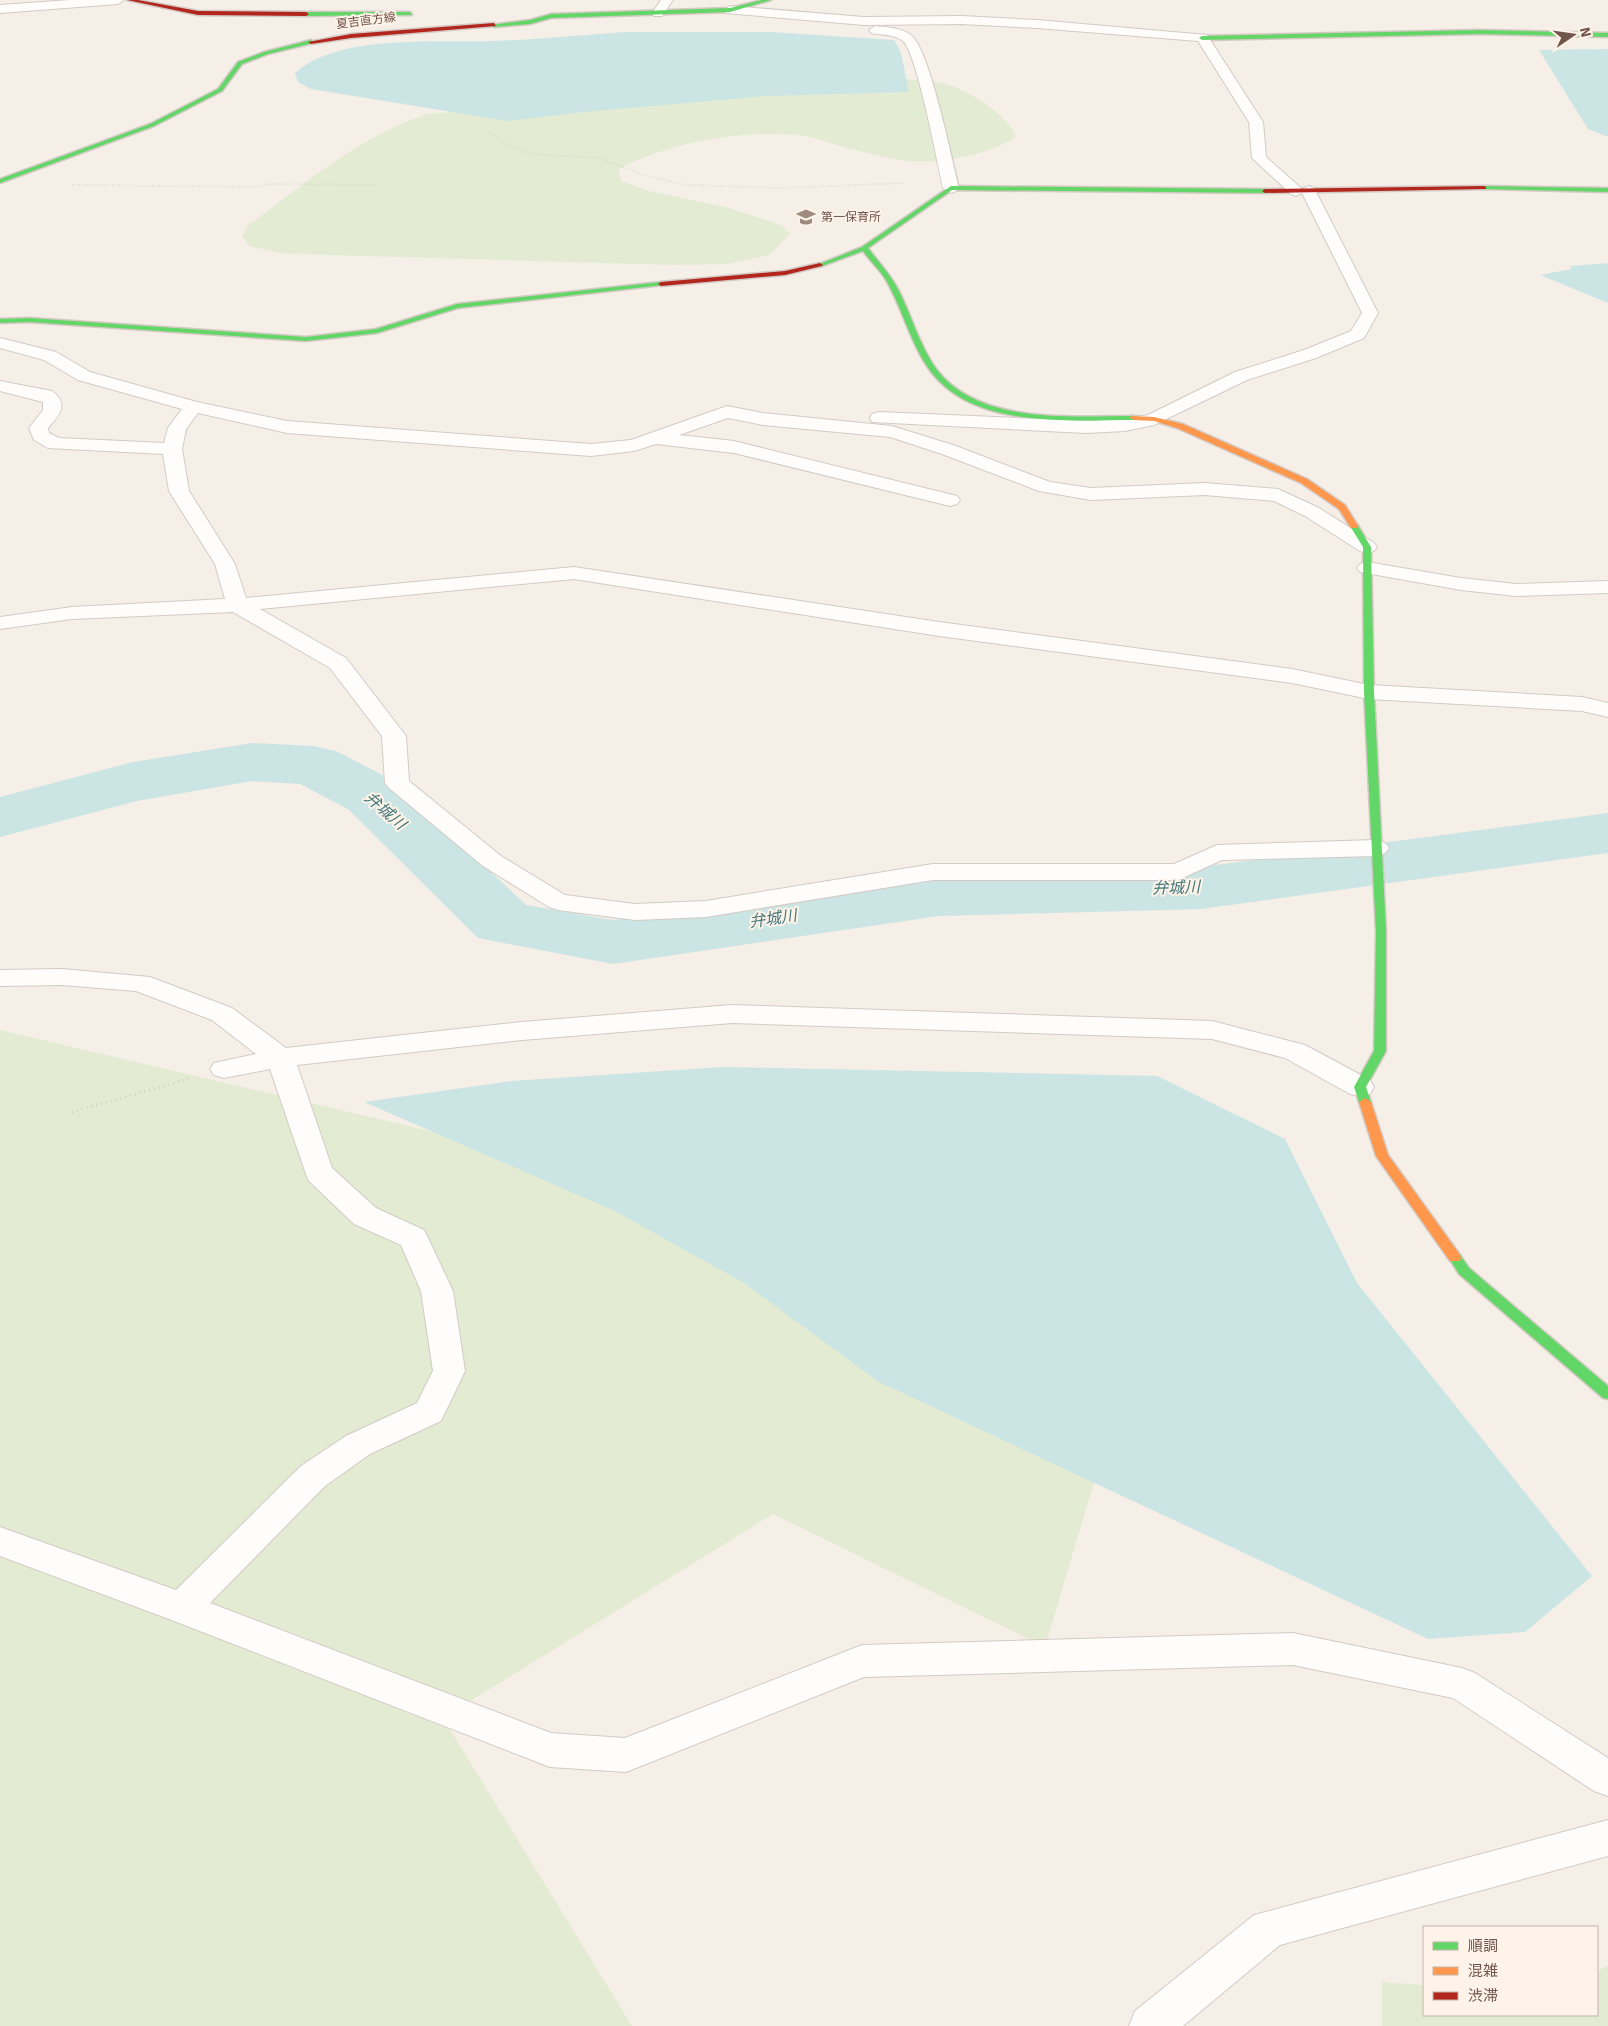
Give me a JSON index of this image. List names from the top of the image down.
{
  "streets": {
    "street": ["夏吉直方線"]
  },
  "water": ["弁城川"],
  "places": {
    "school or university": ["第一保育所"]
  },
  "legend": ["順調", "混雑", "渋滞"],
  "north": "right"
}
